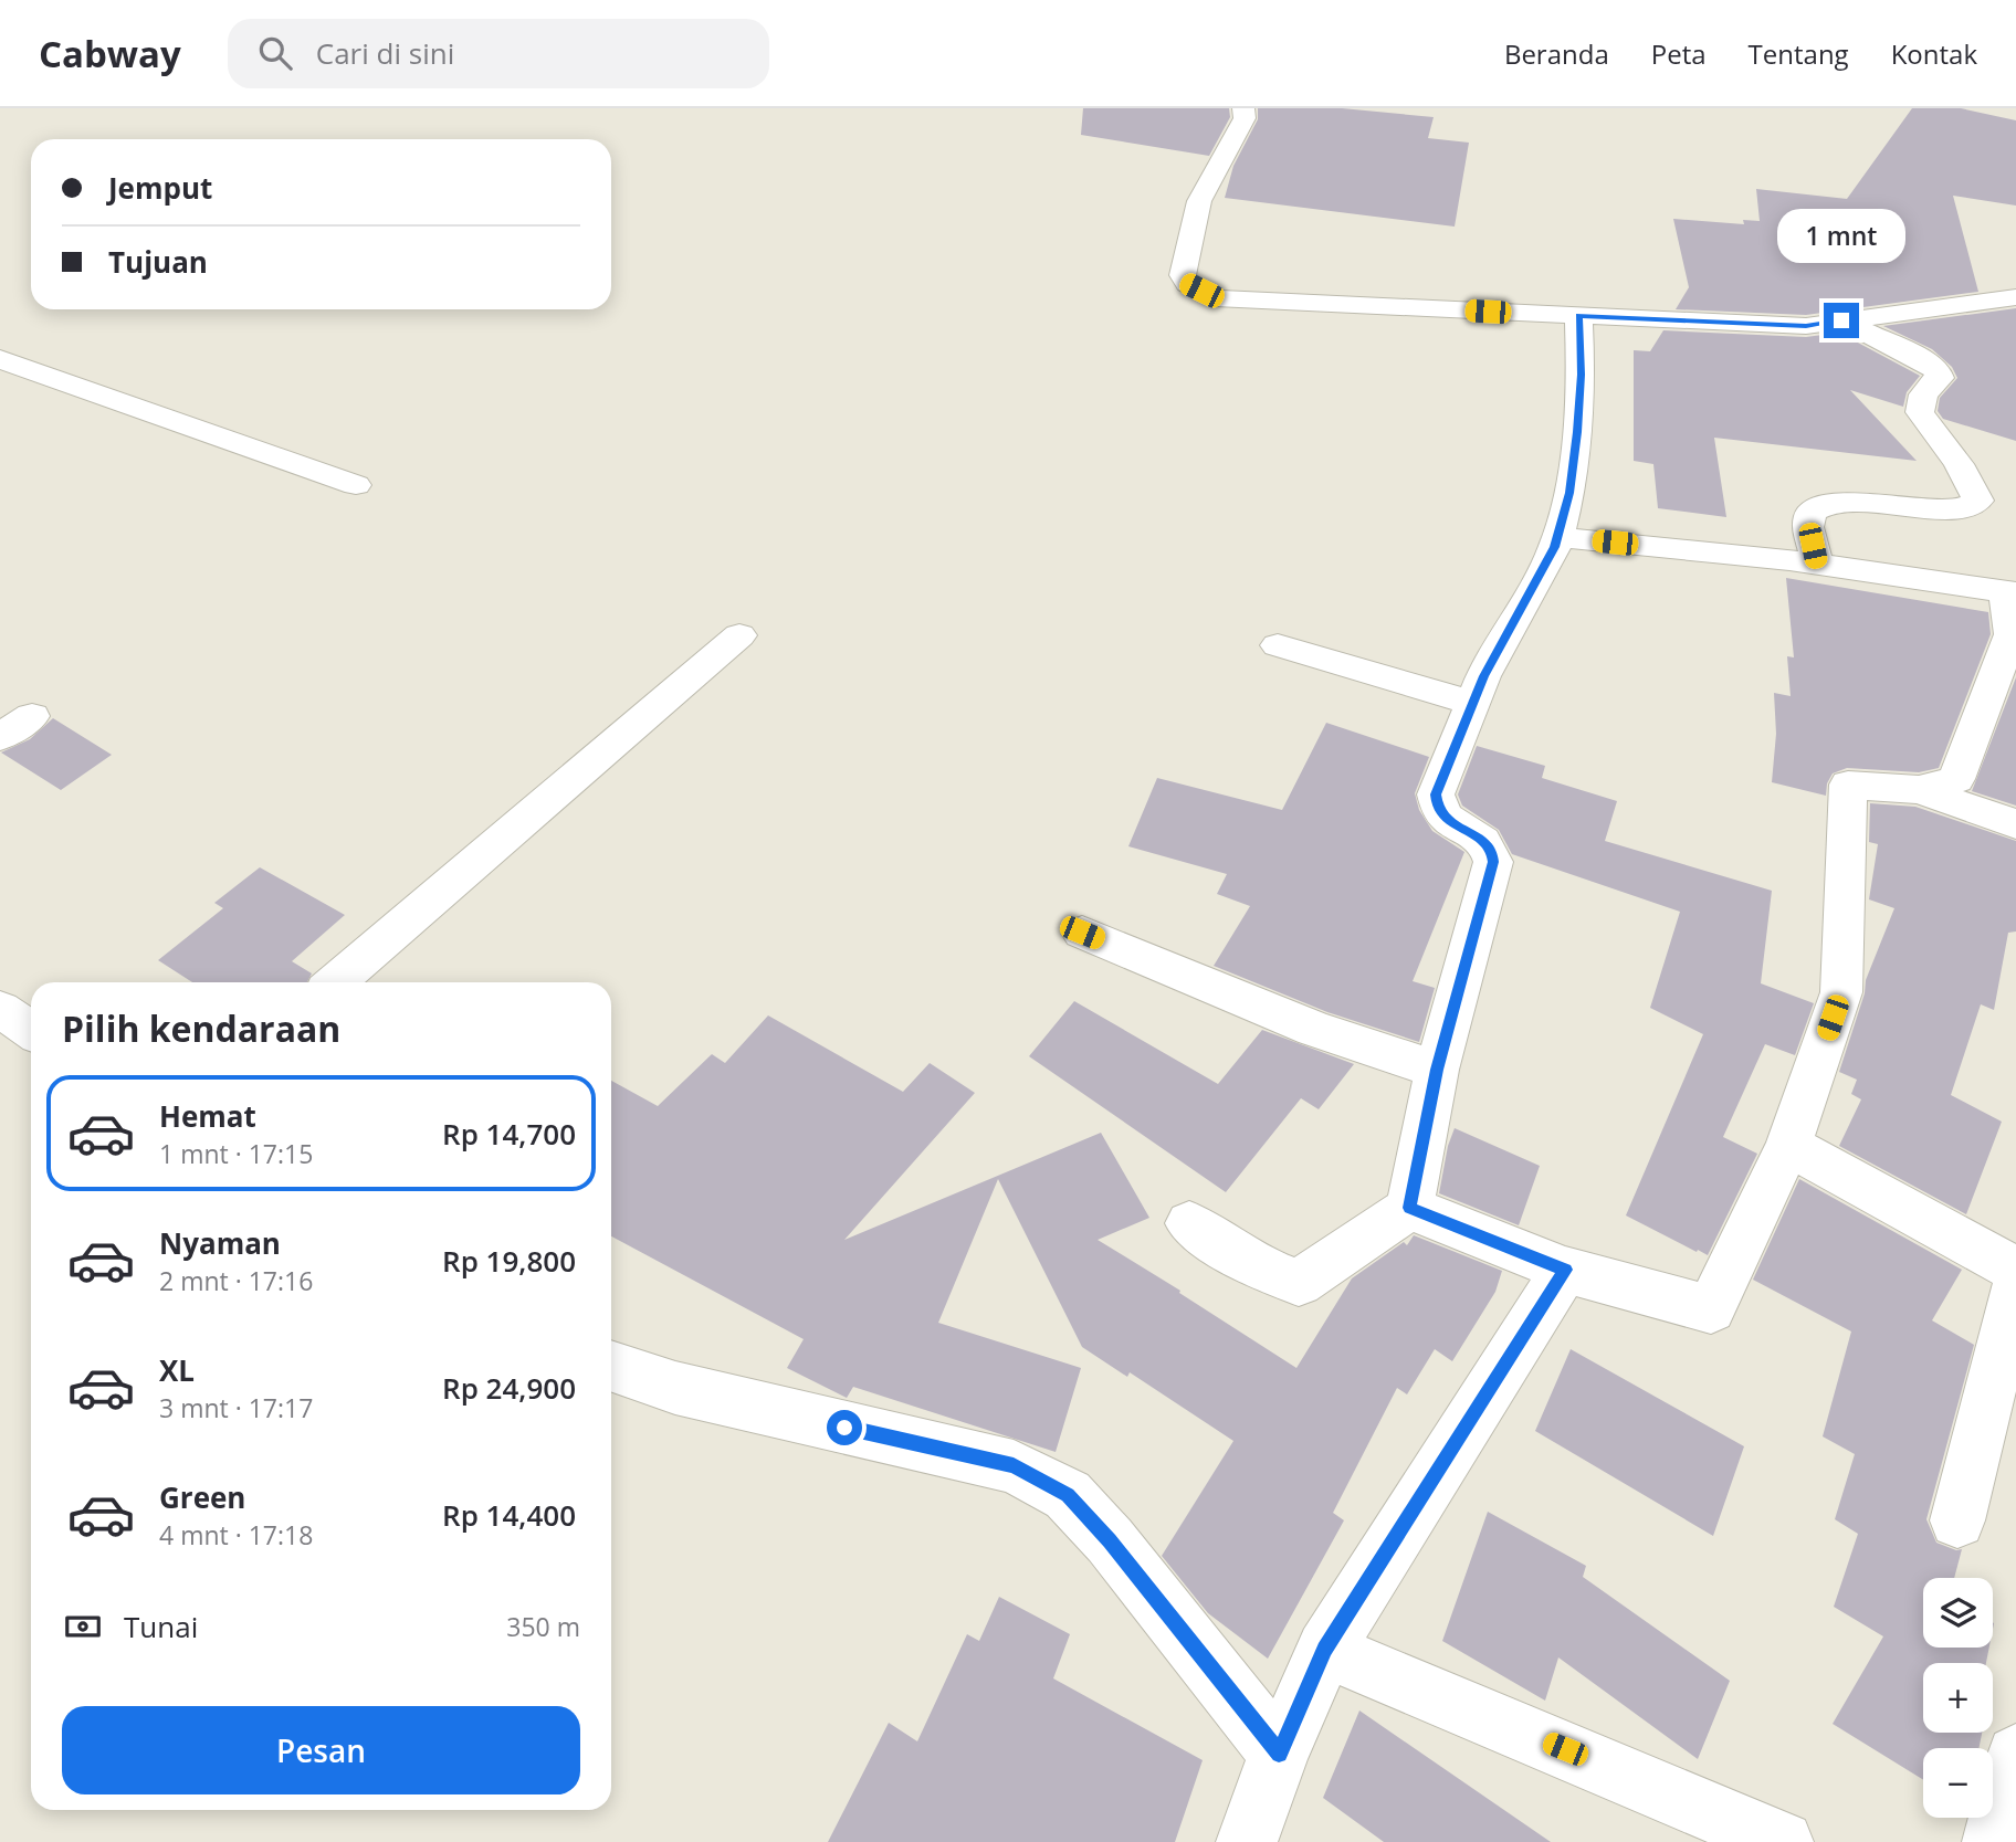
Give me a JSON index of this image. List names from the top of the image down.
{
  "page": {
    "header": "Cabway",
    "search": "Cari di sini",
    "nav": [
      "Beranda",
      "Peta",
      "Tentang",
      "Kontak"
    ],
    "banner": ["Jemput", "Tujuan"],
    "bubble": "1 mnt",
    "heading": "Pilih kendaraan",
    "list": [
      {
        "name": "Hemat",
        "note": "1 mnt · 17:15",
        "value": "Rp 14,700"
      },
      {
        "name": "Nyaman",
        "note": "2 mnt · 17:16",
        "value": "Rp 19,800"
      },
      {
        "name": "XL",
        "note": "3 mnt · 17:17",
        "value": "Rp 24,900"
      },
      {
        "name": "Green",
        "note": "4 mnt · 17:18",
        "value": "Rp 14,400"
      }
    ],
    "map_buttons": ["+", "−"],
    "pay": ["Tunai", "350 m"],
    "buttons": "Pesan"
  }
}
